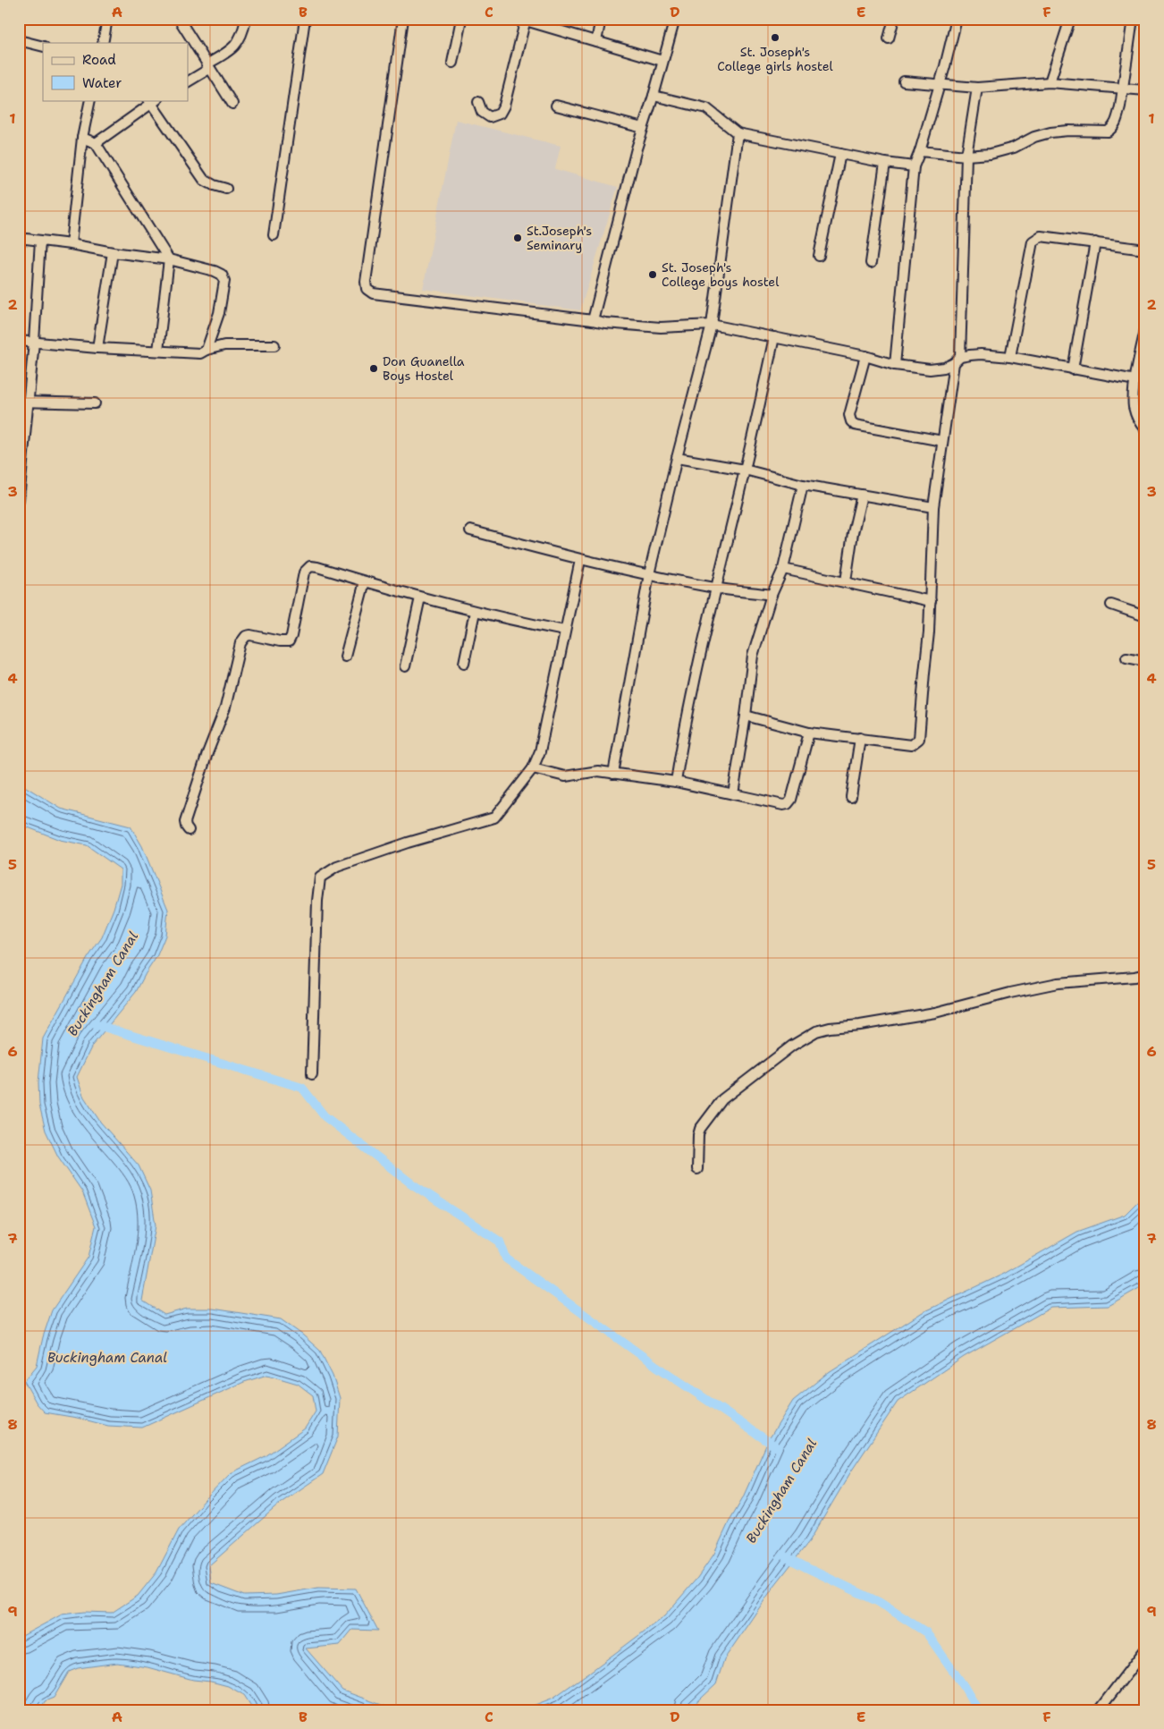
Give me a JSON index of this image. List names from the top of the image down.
{
  "water": ["Buckingham Canal"],
  "places": [
    "St. Joseph's College girls hostel",
    "St.Joseph's Seminary",
    "St. Joseph's College boys hostel",
    "Don Guanella Boys Hostel"
  ],
  "legend": ["Road", "Water"],
  "grid": {
    "columns": [
      "A",
      "B",
      "C",
      "D",
      "E",
      "F"
    ],
    "rows": [
      "1",
      "2",
      "3",
      "4",
      "5",
      "6",
      "7",
      "8",
      "9"
    ]
  }
}
